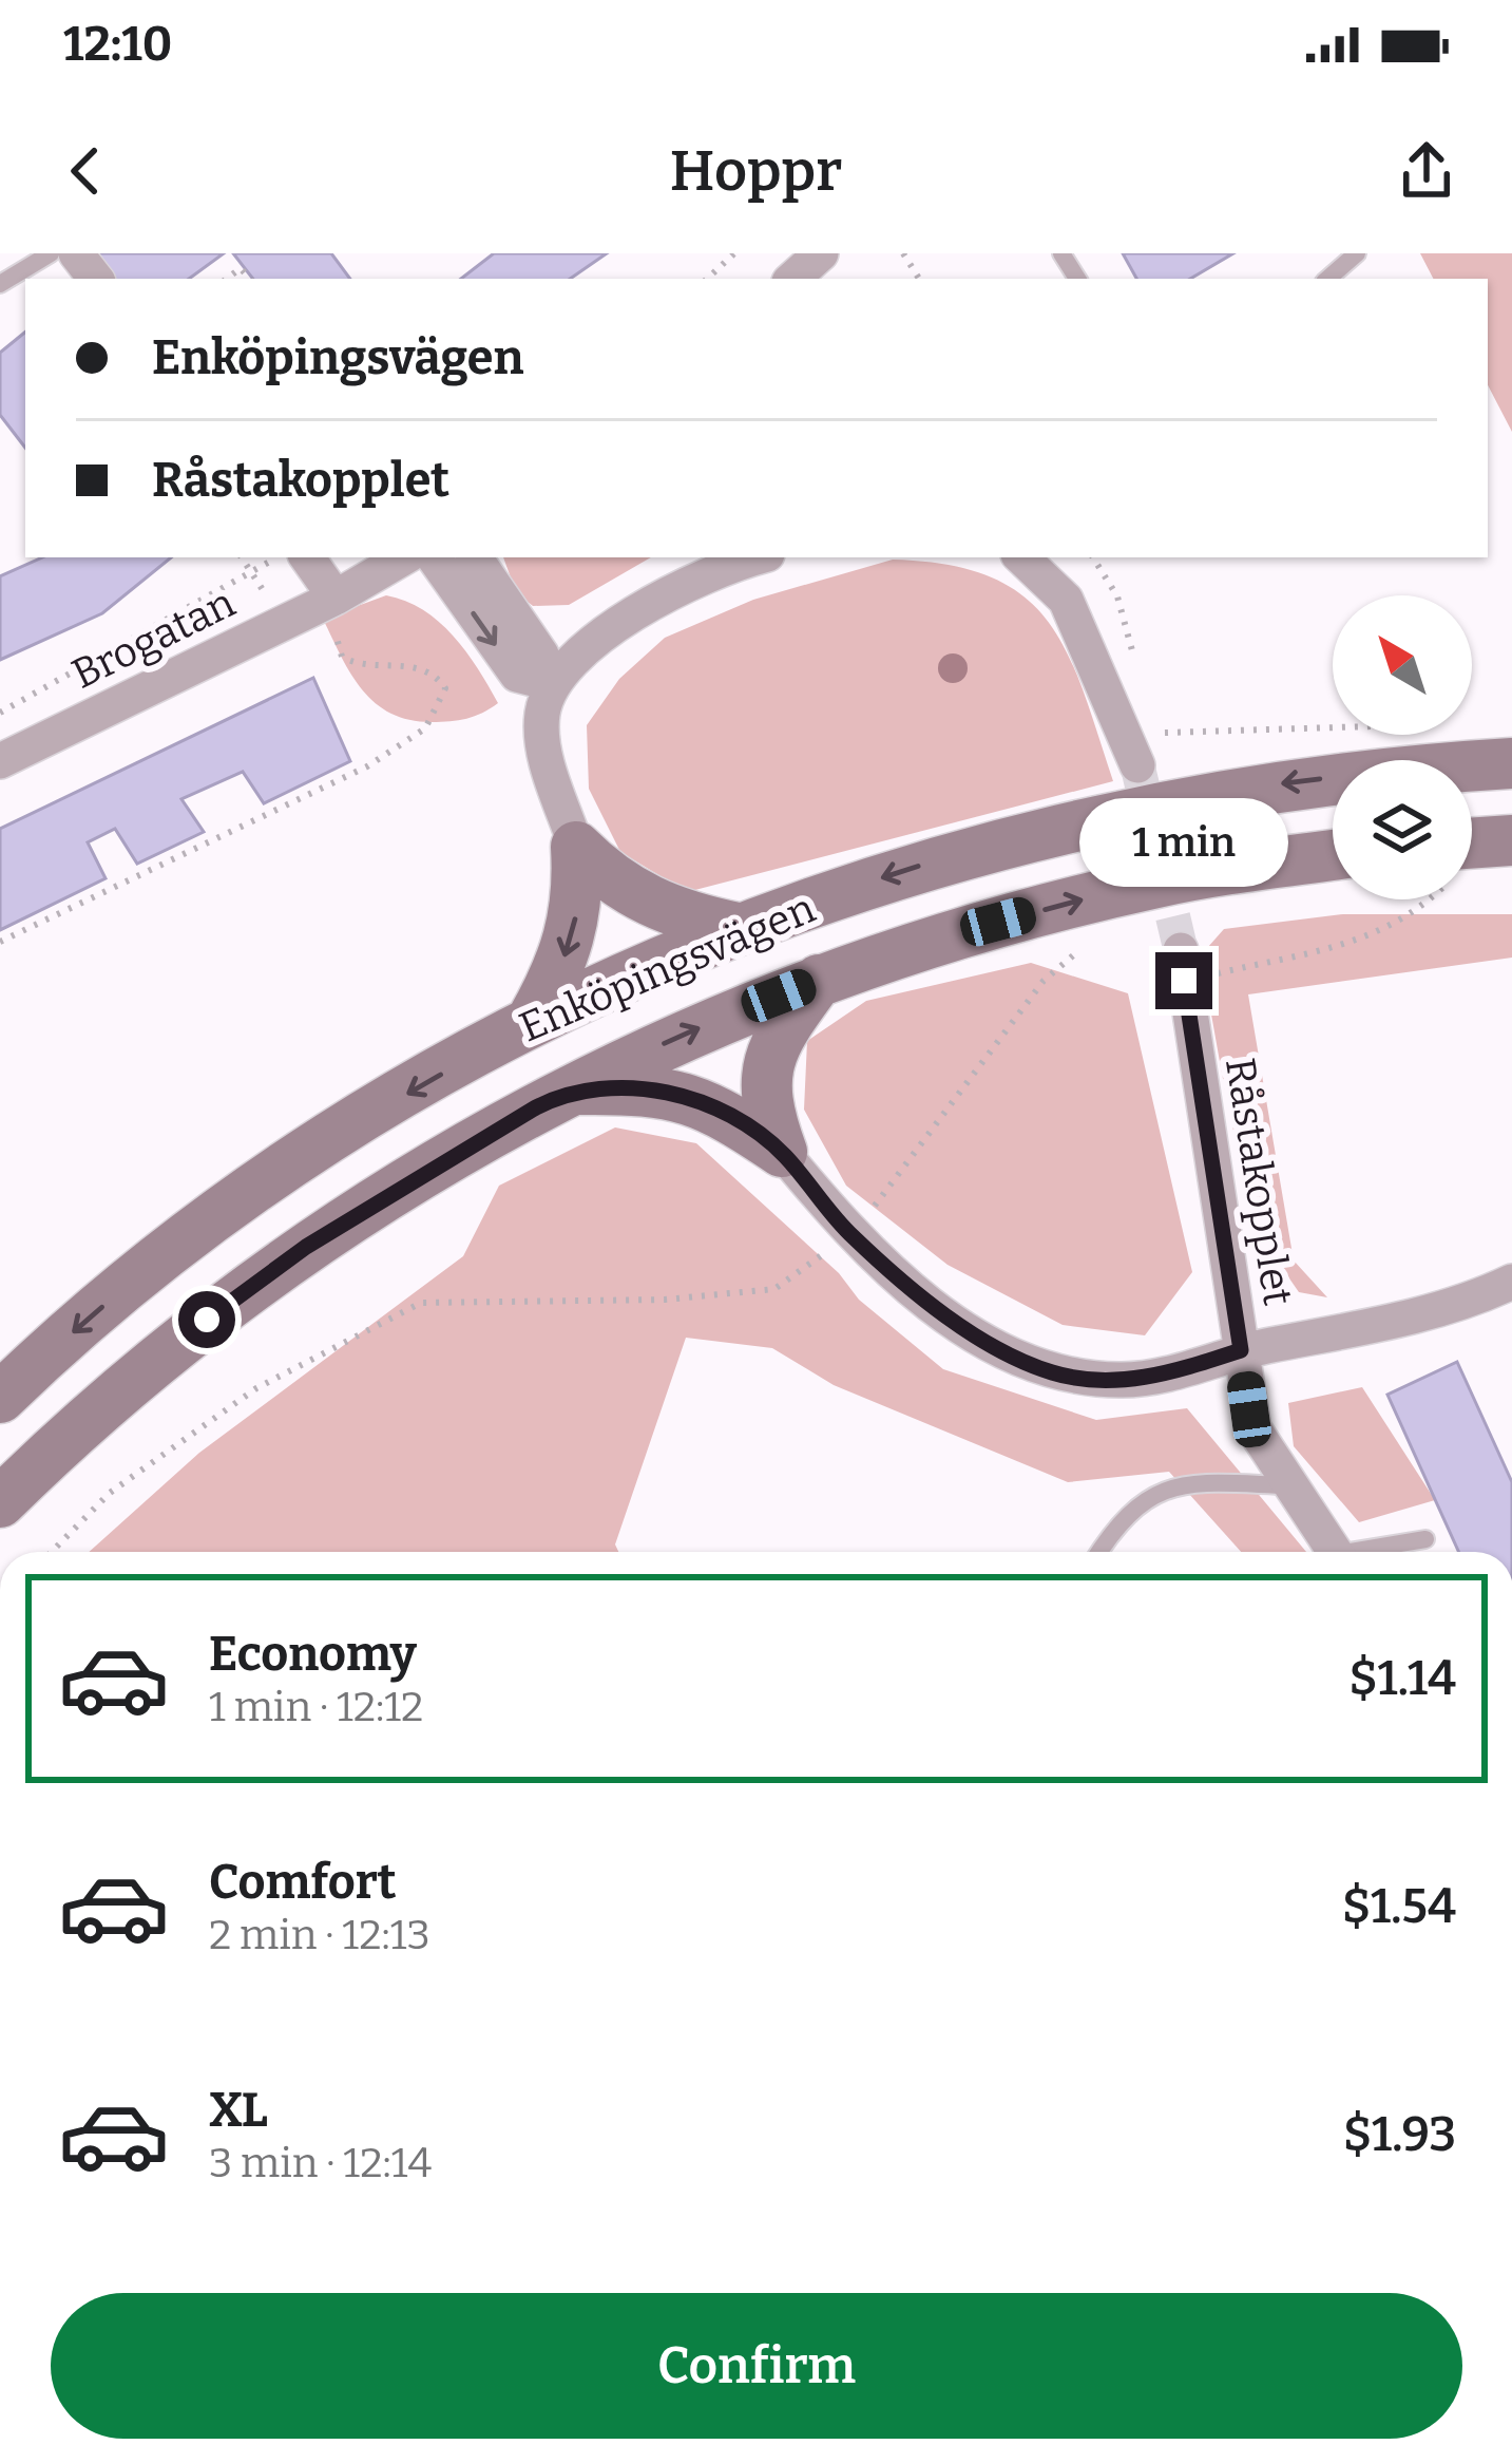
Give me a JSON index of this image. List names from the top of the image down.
{
  "streets": {
    "main road": ["Enköpingsvägen"],
    "street": ["Brogatan", "Råstakopplet"]
  },
  "north": "top left",
  "page": {
    "status": "12:10",
    "header": "Hoppr",
    "banner": ["Enköpingsvägen", "Råstakopplet"],
    "bubble": "1 min",
    "list": [
      {
        "name": "Economy",
        "note": "1 min · 12:12",
        "value": "$1.14"
      },
      {
        "name": "Comfort",
        "note": "2 min · 12:13",
        "value": "$1.54"
      },
      {
        "name": "XL",
        "note": "3 min · 12:14",
        "value": "$1.93"
      }
    ],
    "buttons": "Confirm"
  }
}
